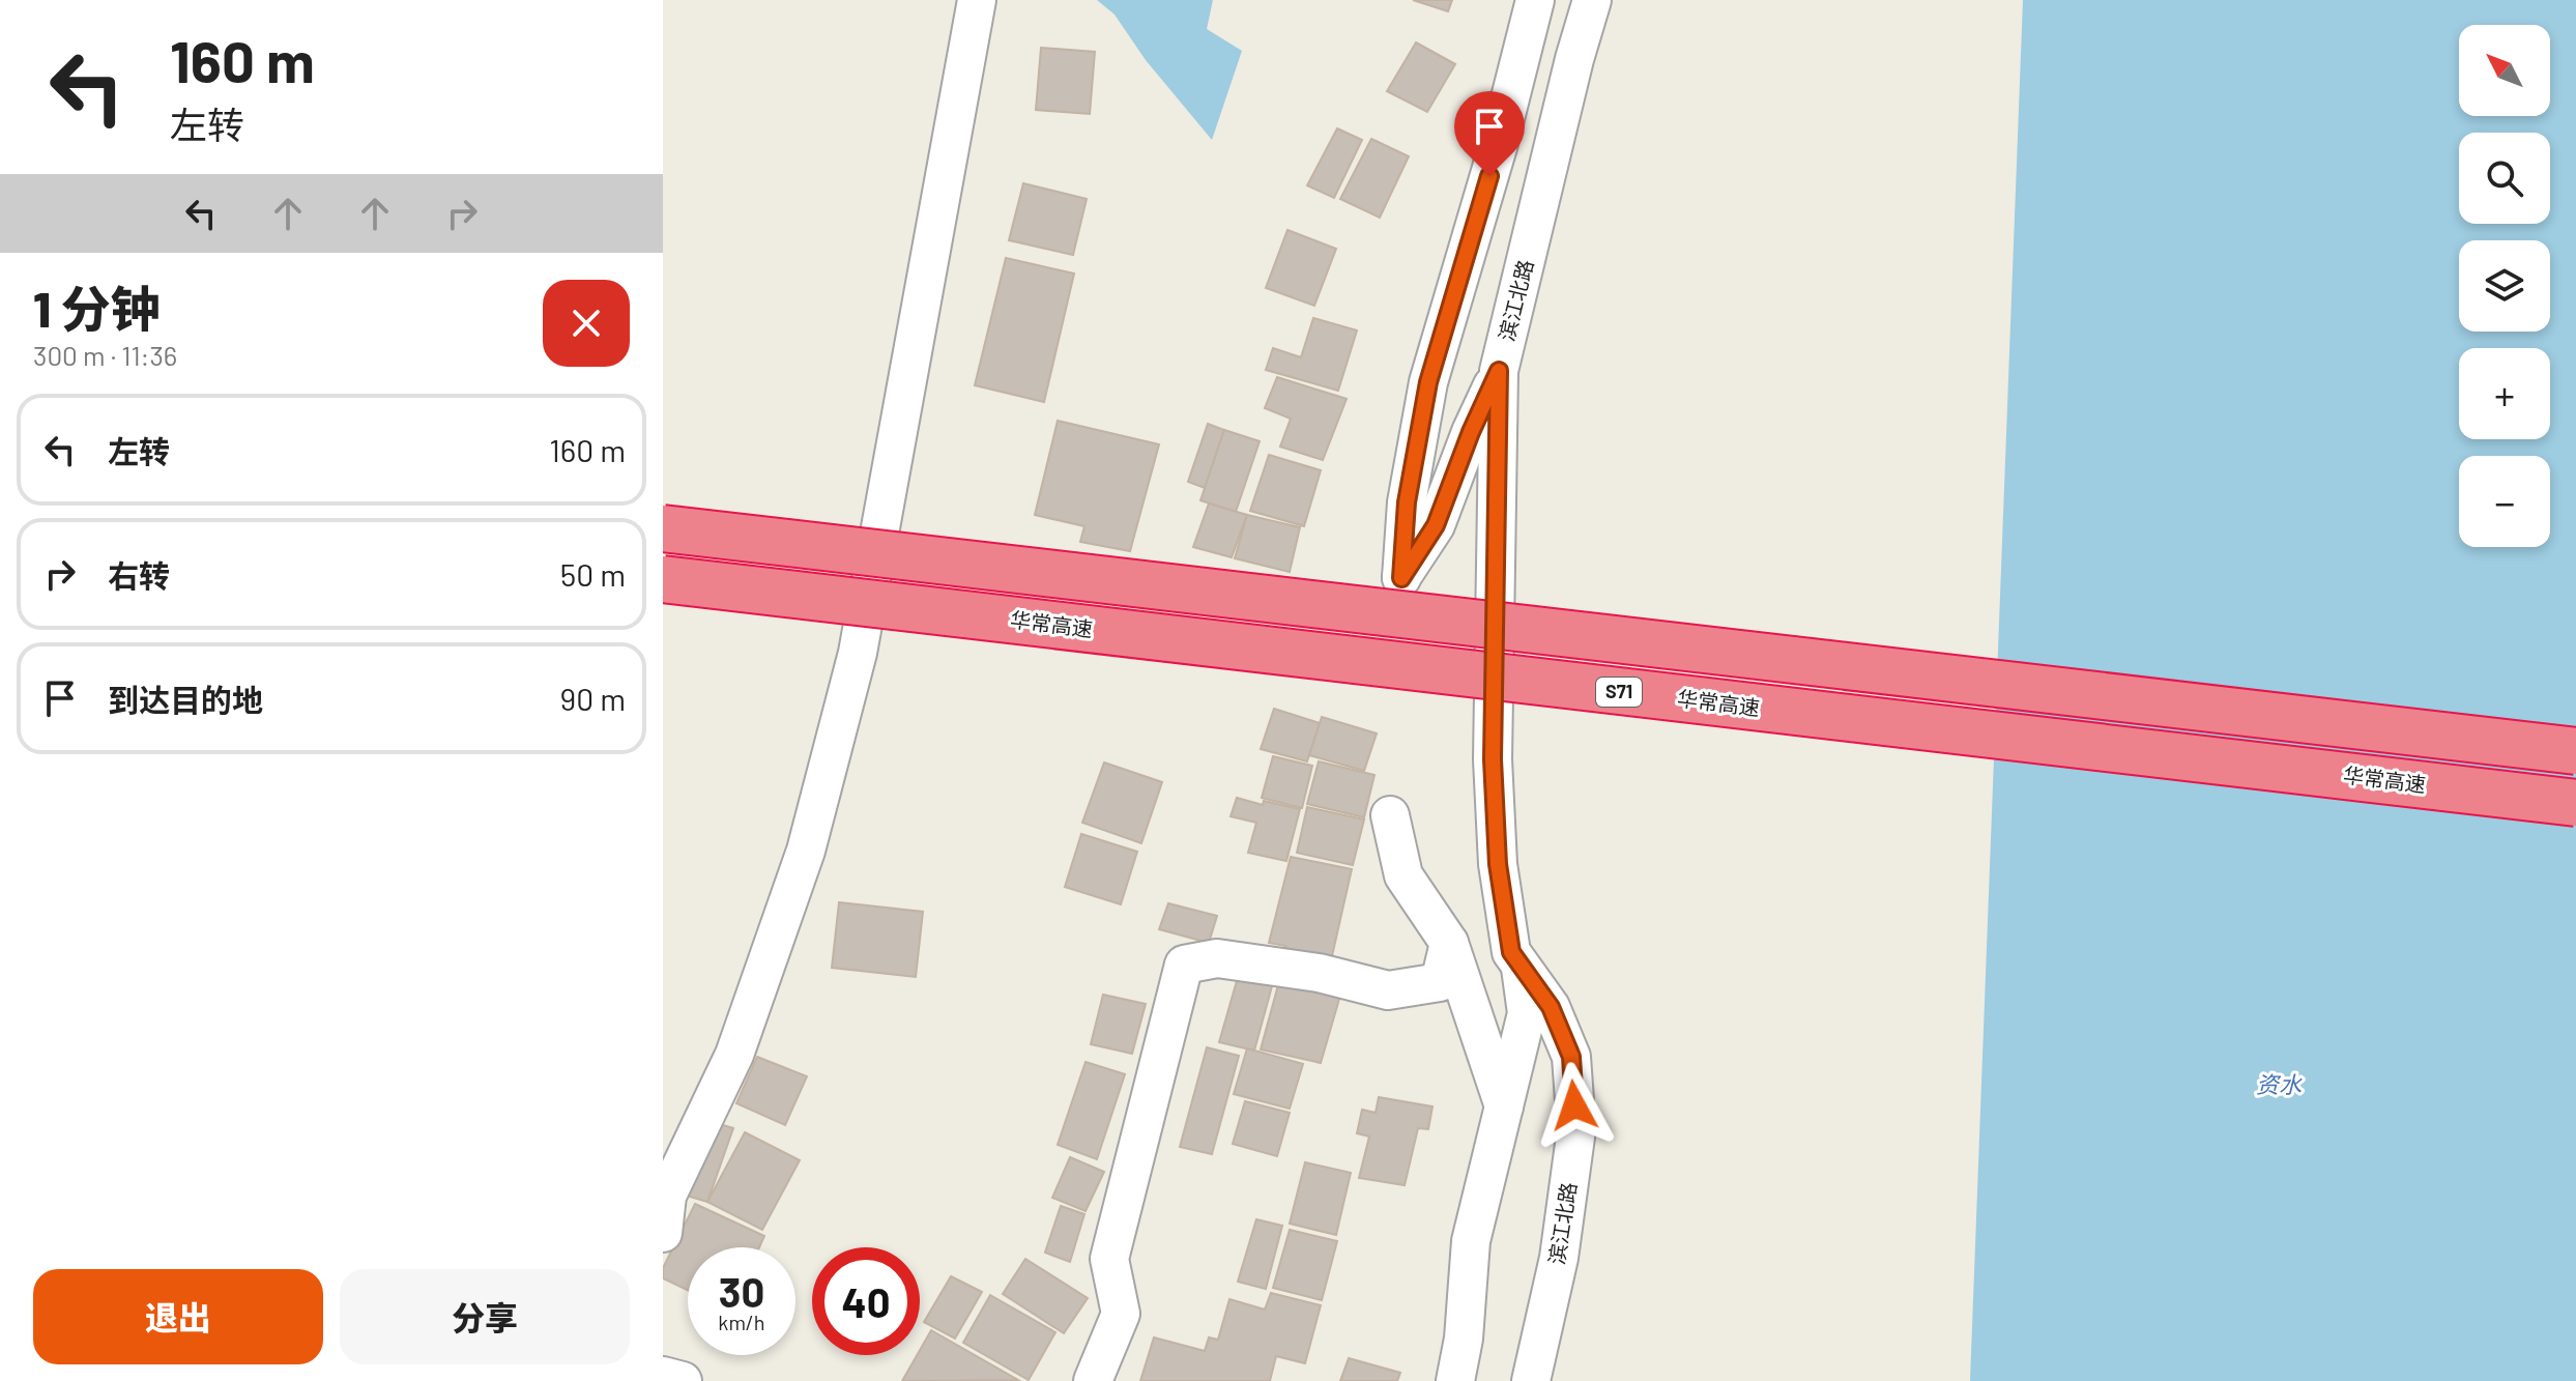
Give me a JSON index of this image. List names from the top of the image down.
{
  "streets": {
    "highway": ["华常高速", "S71"],
    "street": ["滨江北路"]
  },
  "water": ["资水"],
  "north": "top left",
  "page": {
    "turn": ["160 m", "左转"],
    "map_buttons": ["+", "−"],
    "heading": ["1 分钟", "300 m · 11:36"],
    "list": [
      {
        "name": "左转",
        "value": "160 m"
      },
      {
        "name": "右转",
        "value": "50 m"
      },
      {
        "name": "到达目的地",
        "value": "90 m"
      }
    ],
    "speed": "30 km/h",
    "limit": "40",
    "buttons": ["退出", "分享"]
  }
}
